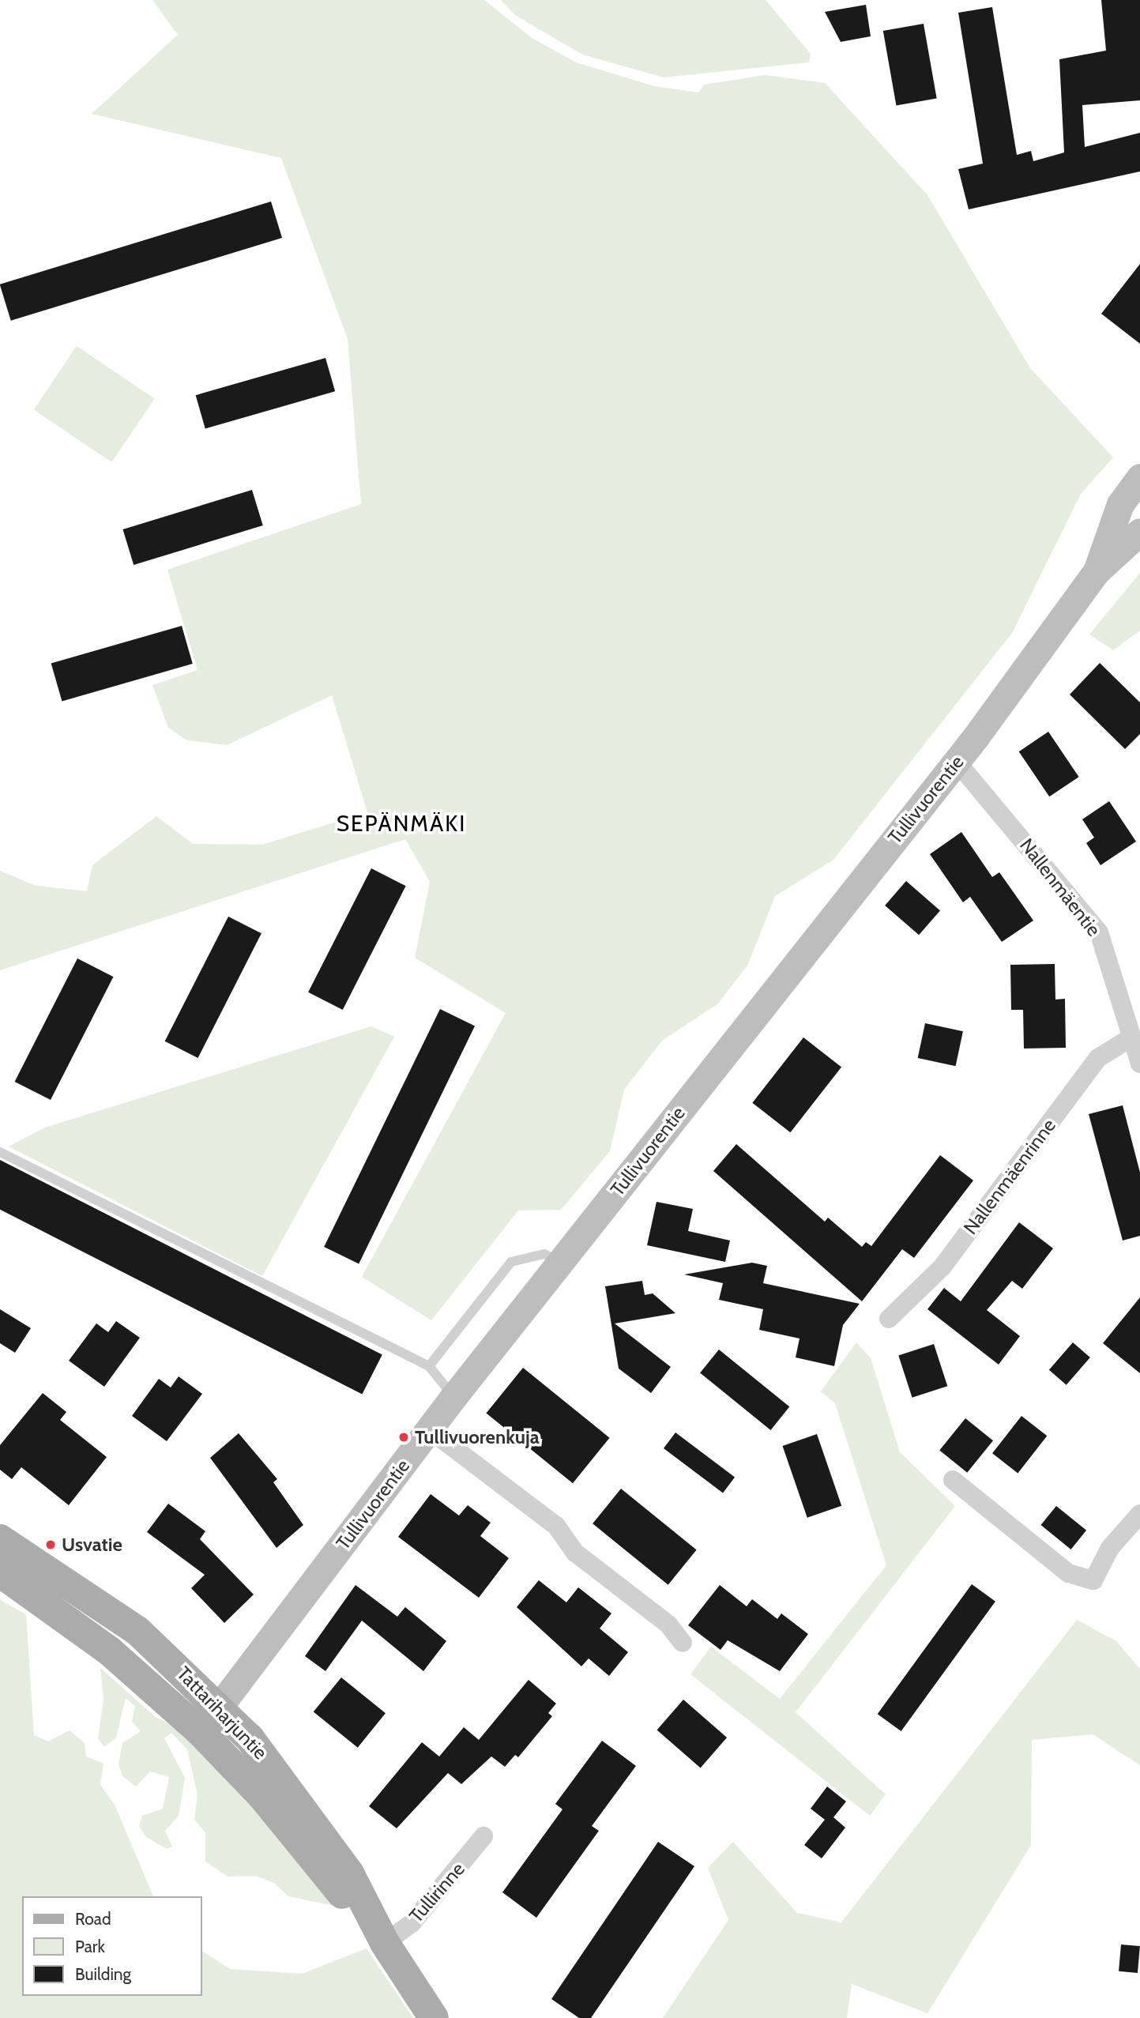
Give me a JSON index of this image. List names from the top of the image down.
{
  "streets": {
    "main road": ["Tullivuorentie", "Tattariharjuntie"],
    "street": ["Nallenmäentie", "Nallenmäenrinne", "Tullirinne"]
  },
  "crossings": [
    ["Tullivuorentie", "Nallenmäentie"],
    ["Tullivuorentie", "Tattariharjuntie"],
    ["Nallenmäentie", "Nallenmäenrinne"],
    ["Tattariharjuntie", "Tullirinne"]
  ],
  "districts": ["SEPÄNMÄKI"],
  "places": ["Tullivuorenkuja", "Usvatie"],
  "legend": ["Road", "Park", "Building"]
}
